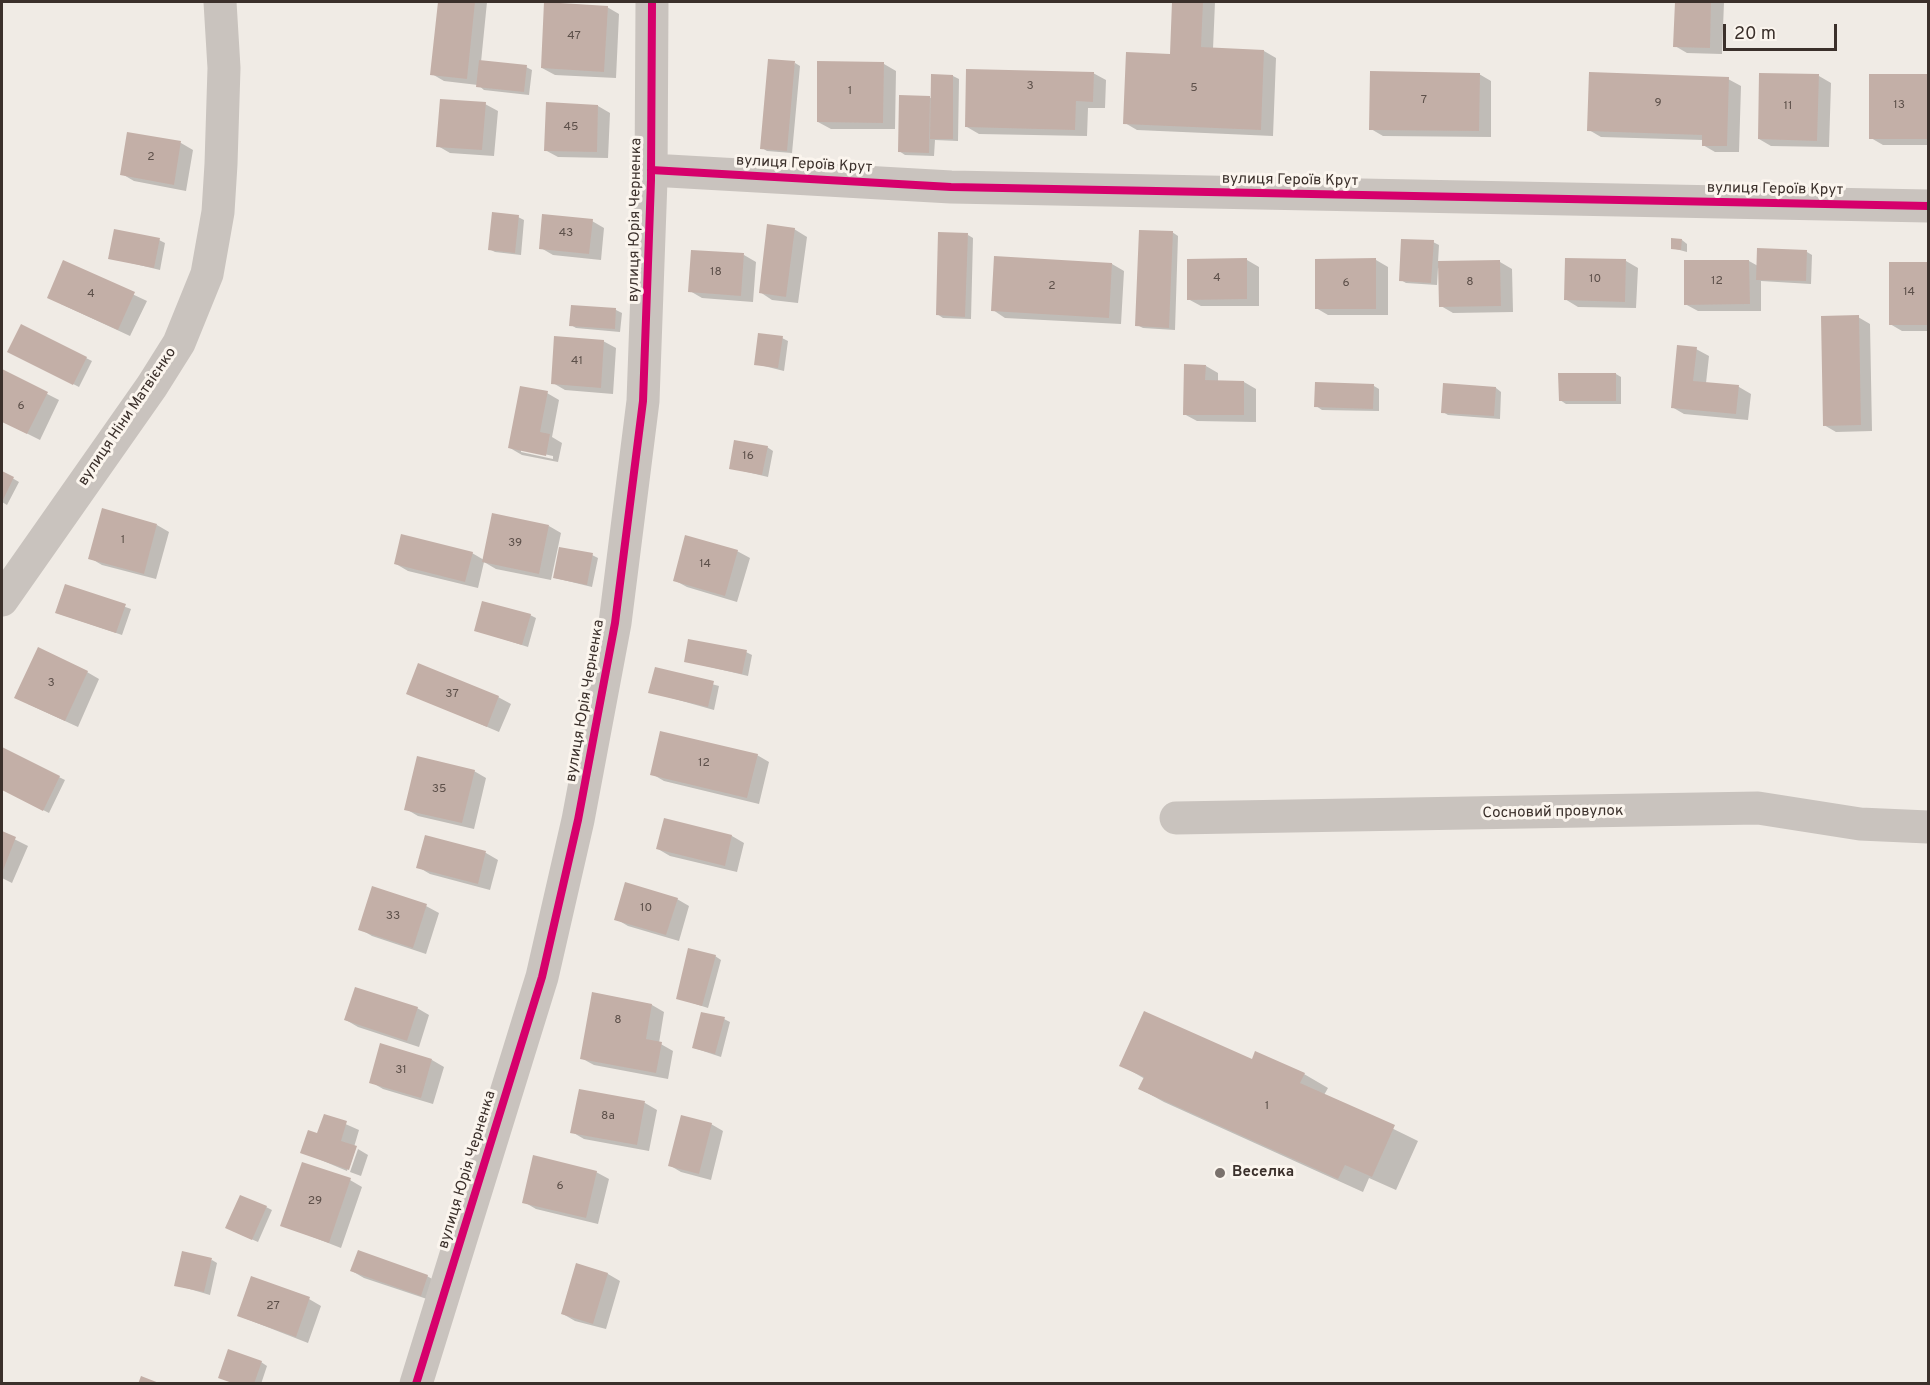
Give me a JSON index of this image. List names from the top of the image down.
{
  "streets": {
    "street": [
      "вулиця Героїв Крут",
      "вулиця Юрія Черненка",
      "вулиця Ніни Матвієнко",
      "Сосновий провулок"
    ]
  },
  "crossings": [
    ["вулиця Героїв Крут", "вулиця Юрія Черненка"]
  ],
  "places": ["Веселка"],
  "house_numbers": [
    "47",
    "3",
    "5",
    "1",
    "7",
    "9",
    "13",
    "11",
    "45",
    "2",
    "43",
    "18",
    "4",
    "10",
    "12",
    "8",
    "6",
    "2",
    "14",
    "4",
    "41",
    "6",
    "16",
    "1",
    "39",
    "14",
    "3",
    "37",
    "12",
    "35",
    "10",
    "33",
    "8",
    "31",
    "1",
    "8а",
    "6",
    "29",
    "27"
  ],
  "scale_bar": "20 m"
}
